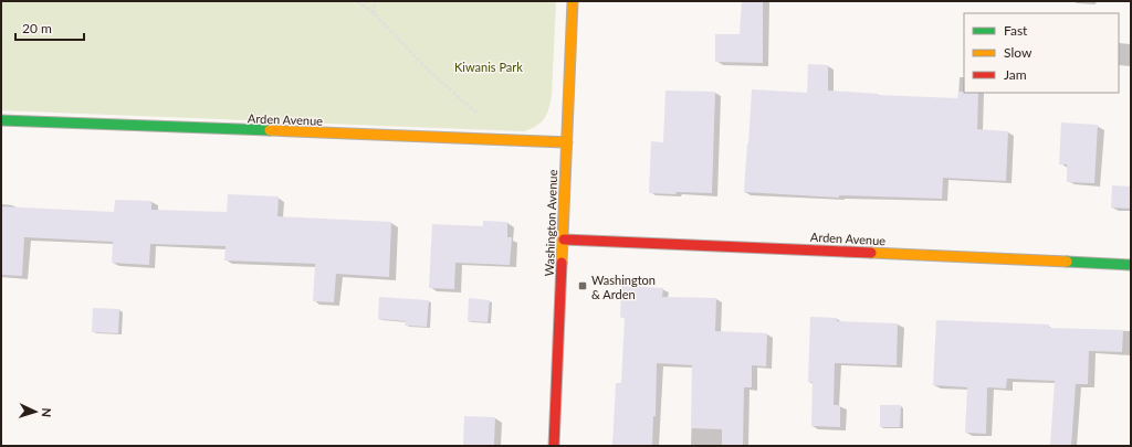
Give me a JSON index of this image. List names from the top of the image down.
{
  "streets": {
    "street": ["Arden Avenue", "Washington Avenue"]
  },
  "crossings": [
    ["Arden Avenue", "Washington Avenue"]
  ],
  "parks": ["Kiwanis Park"],
  "places": {
    "transit": ["Washington & Arden"]
  },
  "legend": ["Fast", "Slow", "Jam"],
  "scale_bar": "20 m",
  "north": "right"
}
